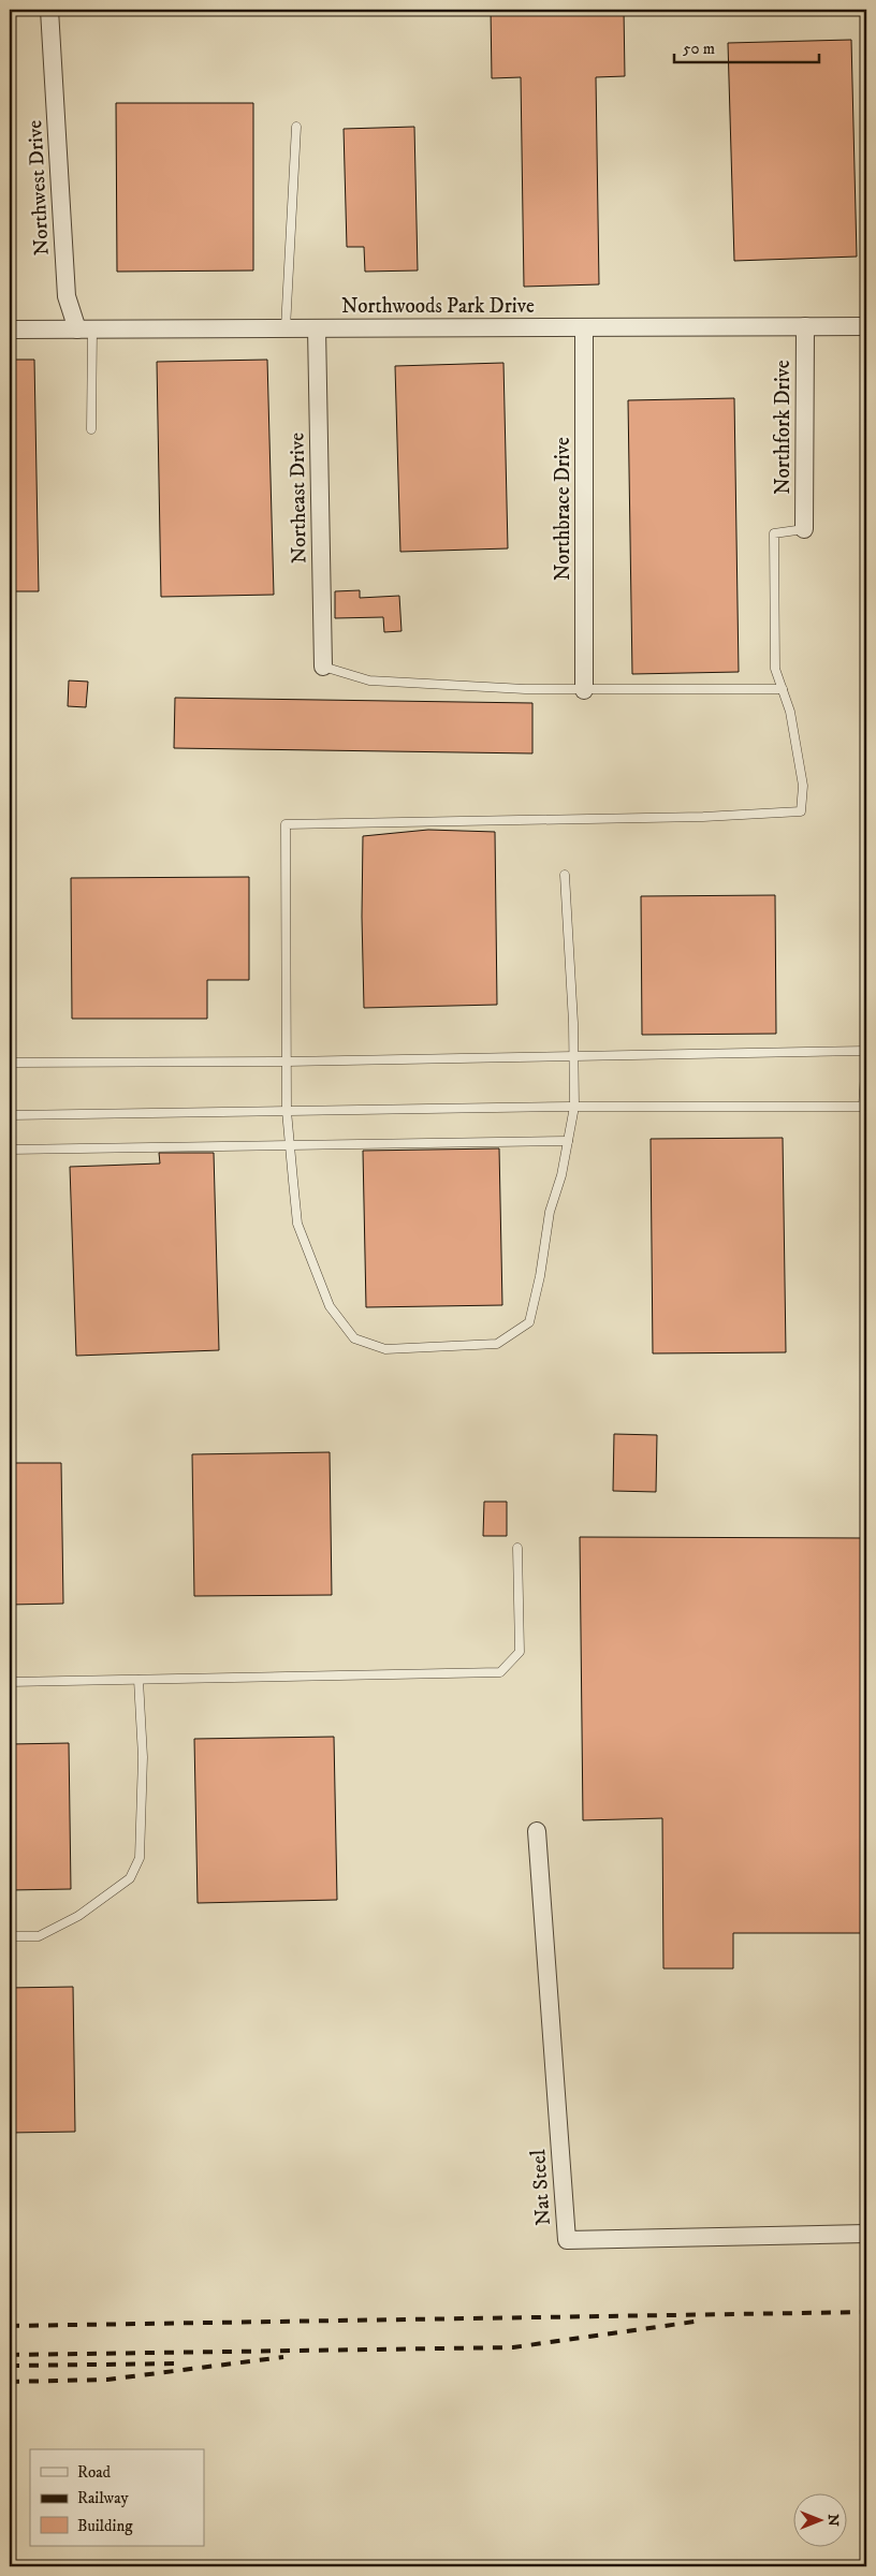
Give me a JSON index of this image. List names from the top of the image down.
{
  "streets": {
    "street": [
      "Northwest Drive",
      "Northwoods Park Drive",
      "Northfork Drive",
      "Northeast Drive",
      "Northbrace Drive",
      "Nat Steel"
    ]
  },
  "crossings": [
    ["Northwest Drive", "Northwoods Park Drive"],
    ["Northwoods Park Drive", "Northfork Drive"],
    ["Northwoods Park Drive", "Northeast Drive"],
    ["Northwoods Park Drive", "Northbrace Drive"]
  ],
  "legend": ["Road", "Railway", "Building"],
  "scale_bar": "50 m",
  "north": "right"
}
